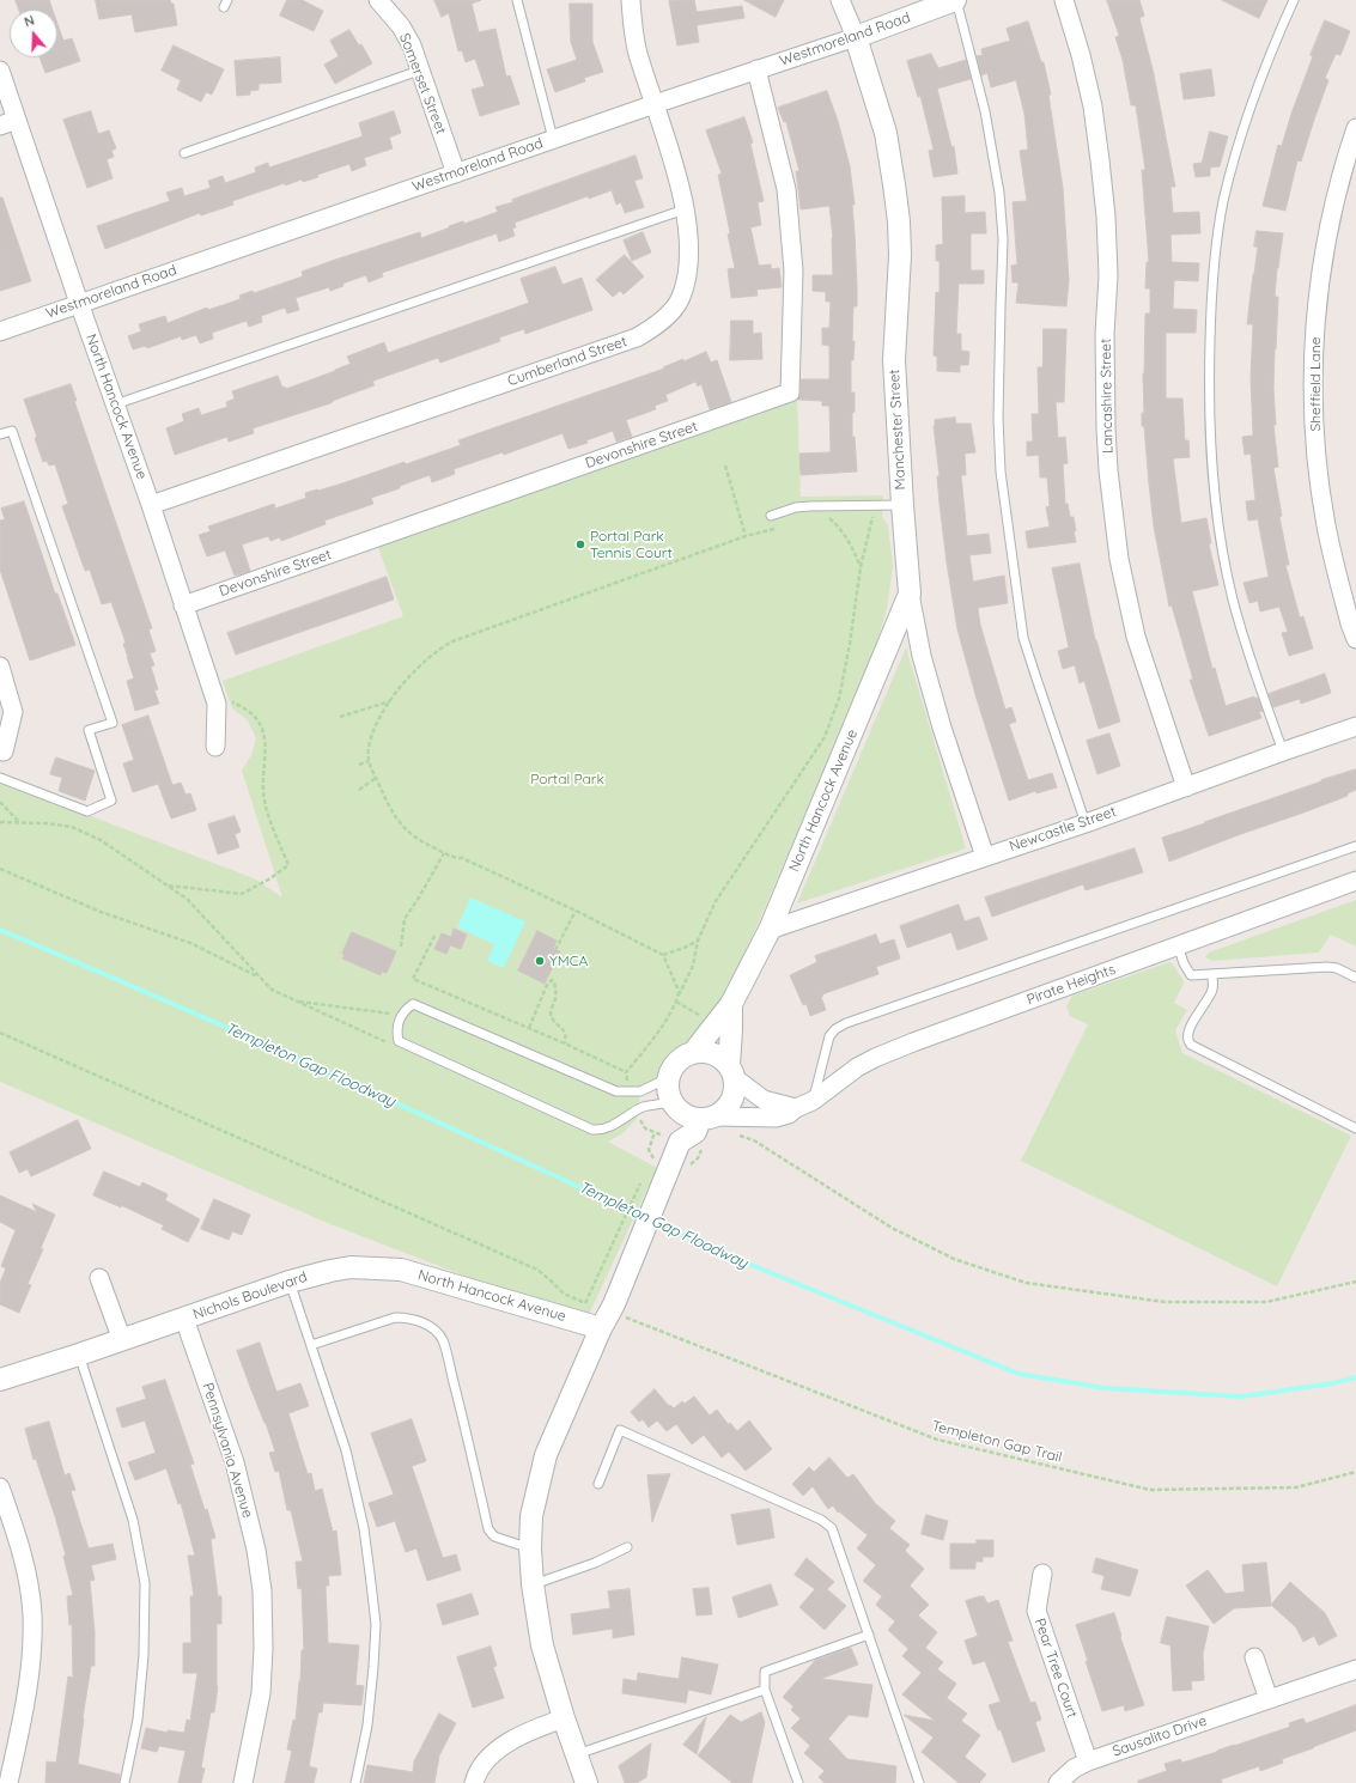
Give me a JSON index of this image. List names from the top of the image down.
{
  "streets": {
    "street": [
      "Westmoreland Road",
      "Somerset Street",
      "Cumberland Street",
      "Sheffield Lane",
      "Lancashire Street",
      "North Hancock Avenue",
      "Manchester Street",
      "Devonshire Street",
      "Newcastle Street",
      "Pirate Heights",
      "Nichols Boulevard",
      "Pennsylvania Avenue",
      "Pear Tree Court",
      "Sausalito Drive"
    ],
    "path": ["Templeton Gap Trail"]
  },
  "crossings": [
    ["Westmoreland Road", "Somerset Street"],
    ["Westmoreland Road", "Cumberland Street"],
    ["Westmoreland Road", "North Hancock Avenue"],
    ["Westmoreland Road", "Manchester Street"],
    ["Westmoreland Road", "Devonshire Street"],
    ["Cumberland Street", "North Hancock Avenue"],
    ["Lancashire Street", "Newcastle Street"],
    ["North Hancock Avenue", "Manchester Street"],
    ["North Hancock Avenue", "Devonshire Street"],
    ["North Hancock Avenue", "Newcastle Street"],
    ["North Hancock Avenue", "Pirate Heights"],
    ["North Hancock Avenue", "Nichols Boulevard"],
    ["North Hancock Avenue", "Templeton Gap Trail"],
    ["Manchester Street", "Newcastle Street"],
    ["Nichols Boulevard", "Pennsylvania Avenue"],
    ["Pear Tree Court", "Sausalito Drive"]
  ],
  "water": ["Templeton Gap Floodway"],
  "parks": ["Portal Park"],
  "places": ["Portal Park Tennis Court", "YMCA"],
  "north": "top"
}
